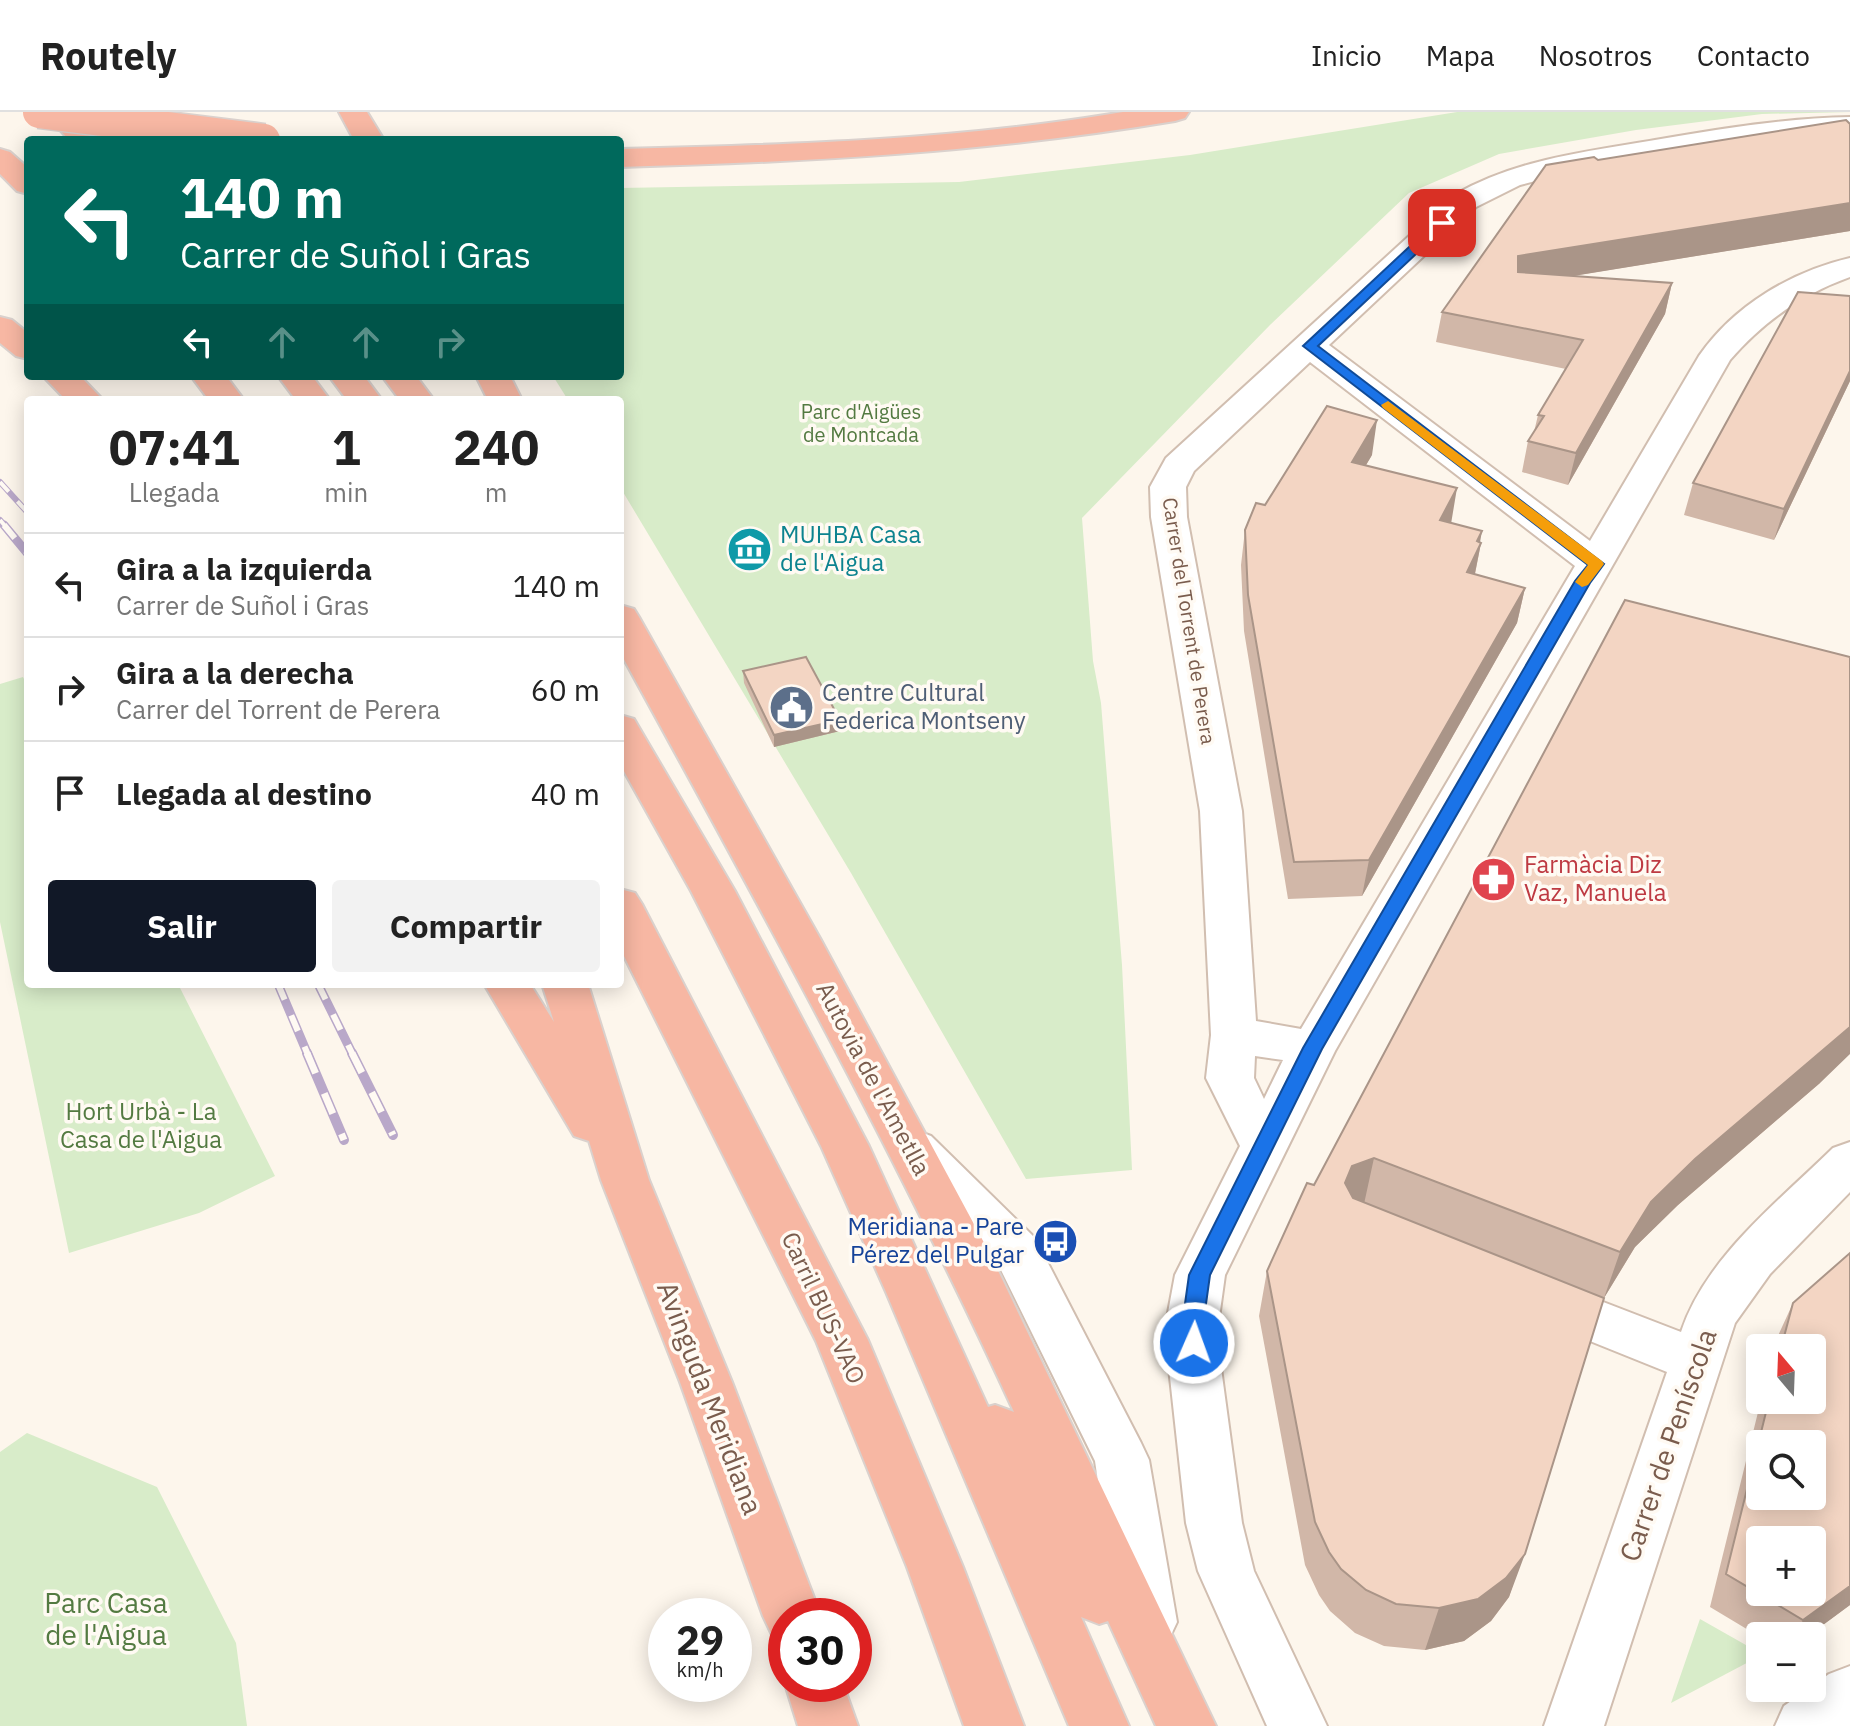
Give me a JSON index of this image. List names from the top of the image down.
{
  "streets": {
    "highway": ["Autovia de l'Ametlla", "Carril BUS-VAO", "Avinguda Meridiana"],
    "street": ["Carrer del Torrent de Perera", "Carrer de Peníscola"]
  },
  "parks": ["Parc d'Aigües de Montcada", "Hort Urbà - La Casa de l'Aigua", "Parc Casa de l'Aigua"],
  "places": {
    "museum": ["MUHBA Casa de l'Aigua"],
    "public building": ["Centre Cultural Federica Montseny"],
    "pharmacy": ["Farmàcia Diz Vaz, Manuela"],
    "bus stop": ["Meridiana - Pare Pérez del Pulgar"]
  },
  "north": "top",
  "page": {
    "header": "Routely",
    "nav": [
      "Inicio",
      "Mapa",
      "Nosotros",
      "Contacto"
    ],
    "turn": ["140 m", "Carrer de Suñol i Gras"],
    "eta": [
      "07:41",
      "Llegada",
      "1",
      "min",
      "240",
      "m"
    ],
    "list": [
      {
        "name": "Gira a la izquierda",
        "note": "Carrer de Suñol i Gras",
        "value": "140 m"
      },
      {
        "name": "Gira a la derecha",
        "note": "Carrer del Torrent de Perera",
        "value": "60 m"
      },
      {
        "name": "Llegada al destino",
        "value": "40 m"
      }
    ],
    "buttons": ["Salir", "Compartir"],
    "map_buttons": ["+", "−"],
    "speed": "29 km/h",
    "limit": "30"
  }
}
